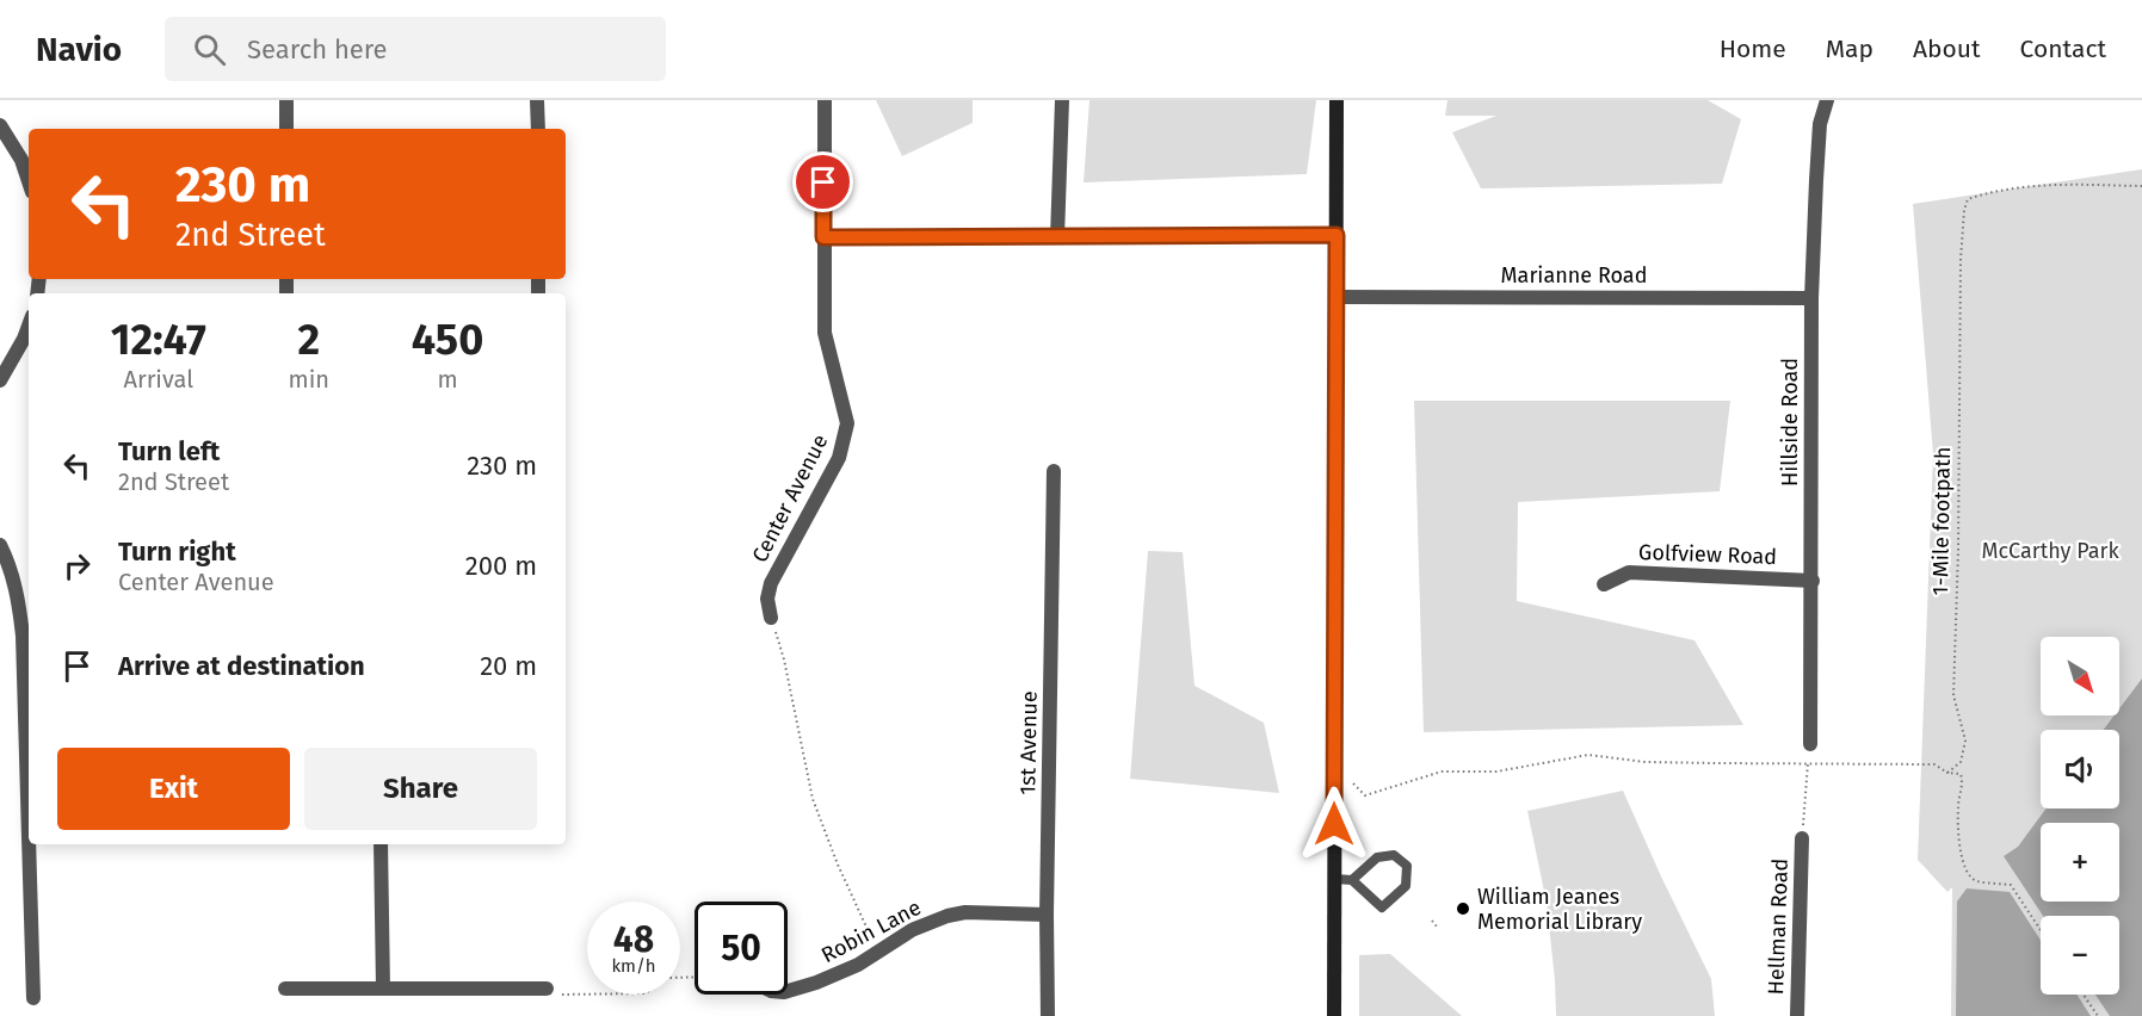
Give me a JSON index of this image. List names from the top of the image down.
{
  "streets": {
    "street": [
      "Marianne Road",
      "Hillside Road",
      "Center Avenue",
      "Golfview Road",
      "1st Avenue",
      "Hellman Road",
      "Robin Lane"
    ],
    "path": ["1-Mile footpath"]
  },
  "crossings": [
    ["Marianne Road", "Hillside Road"],
    ["Hillside Road", "Golfview Road"],
    ["1st Avenue", "Robin Lane"]
  ],
  "parks": ["McCarthy Park"],
  "places": ["William Jeanes Memorial Library"],
  "north": "bottom right",
  "page": {
    "header": "Navio",
    "search": "Search here",
    "nav": [
      "Home",
      "Map",
      "About",
      "Contact"
    ],
    "turn": ["230 m", "2nd Street"],
    "eta": [
      "12:47",
      "Arrival",
      "2",
      "min",
      "450",
      "m"
    ],
    "list": [
      {
        "name": "Turn left",
        "note": "2nd Street",
        "value": "230 m"
      },
      {
        "name": "Turn right",
        "note": "Center Avenue",
        "value": "200 m"
      },
      {
        "name": "Arrive at destination",
        "value": "20 m"
      }
    ],
    "map_buttons": ["+", "−"],
    "buttons": ["Exit", "Share"],
    "speed": "48 km/h",
    "limit": "50"
  }
}
